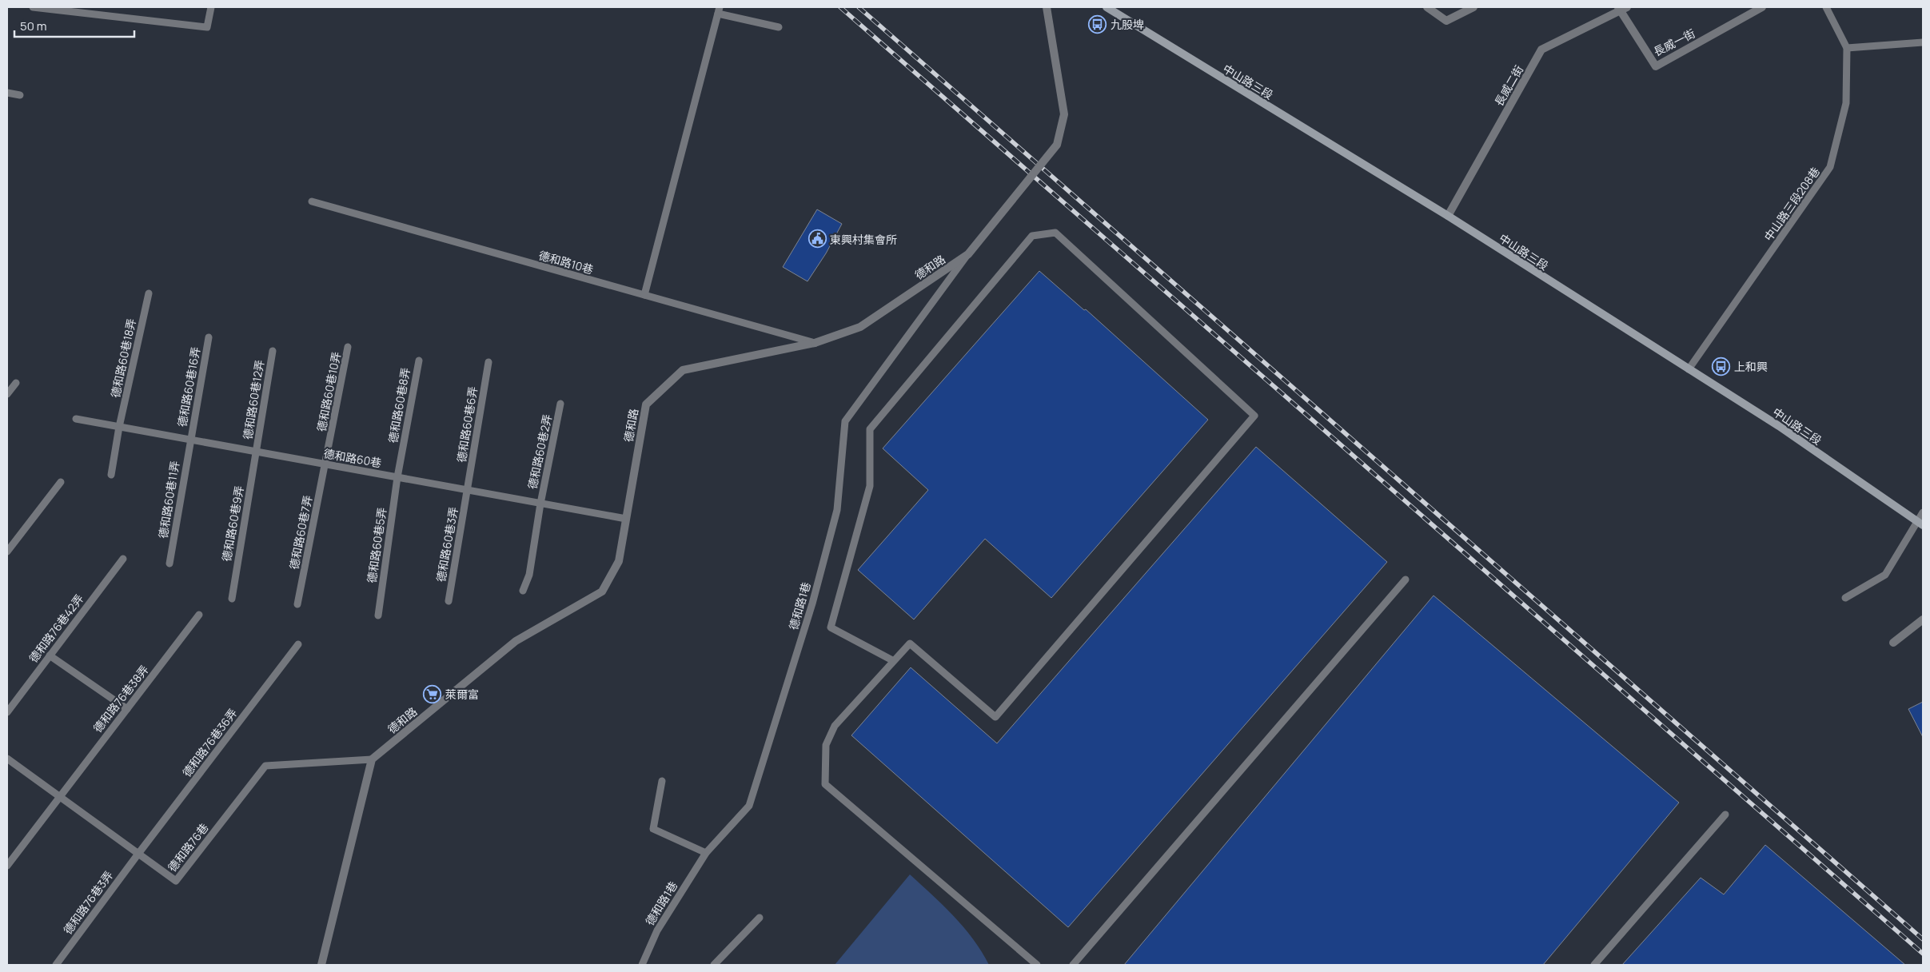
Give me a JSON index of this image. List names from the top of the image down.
{
  "streets": {
    "street": [
      "長威一街",
      "中山路三段",
      "長威二街",
      "德和路"
    ],
    "lane": [
      "中山路三段208巷",
      "德和路10巷",
      "德和路60巷18弄",
      "德和路60巷16弄",
      "德和路60巷10弄",
      "德和路60巷12弄",
      "德和路60巷8弄",
      "德和路60巷6弄",
      "德和路60巷2弄",
      "德和路60巷",
      "德和路60巷11弄",
      "德和路60巷9弄",
      "德和路60巷7弄",
      "德和路60巷3弄",
      "德和路60巷5弄",
      "德和路1巷",
      "德和路76巷42弄",
      "德和路76巷38弄",
      "德和路76巷36弄",
      "德和路76巷",
      "德和路76巷3弄"
    ]
  },
  "crossings": [
    ["長威一街", "長威二街"],
    ["中山路三段", "長威二街"],
    ["中山路三段", "中山路三段208巷"],
    ["德和路10巷", "德和路"],
    ["德和路", "德和路60巷"],
    ["德和路", "德和路1巷"],
    ["德和路", "德和路76巷"],
    ["德和路60巷18弄", "德和路60巷"],
    ["德和路60巷16弄", "德和路60巷"],
    ["德和路60巷16弄", "德和路60巷11弄"],
    ["德和路60巷10弄", "德和路60巷"],
    ["德和路60巷10弄", "德和路60巷7弄"],
    ["德和路60巷12弄", "德和路60巷"],
    ["德和路60巷12弄", "德和路60巷9弄"],
    ["德和路60巷8弄", "德和路60巷"],
    ["德和路60巷8弄", "德和路60巷5弄"],
    ["德和路60巷6弄", "德和路60巷"],
    ["德和路60巷6弄", "德和路60巷3弄"],
    ["德和路60巷2弄", "德和路60巷"],
    ["德和路60巷", "德和路60巷11弄"],
    ["德和路60巷", "德和路60巷9弄"],
    ["德和路60巷", "德和路60巷7弄"],
    ["德和路60巷", "德和路60巷3弄"],
    ["德和路60巷", "德和路60巷5弄"],
    ["德和路76巷38弄", "德和路76巷"],
    ["德和路76巷36弄", "德和路76巷"],
    ["德和路76巷36弄", "德和路76巷3弄"],
    ["德和路76巷", "德和路76巷3弄"]
  ],
  "places": {
    "bus stop": ["九股埤", "上和興"],
    "public building": ["東興村集會所"],
    "supermarket": ["萊爾富"]
  },
  "scale_bar": "50 m"
}
